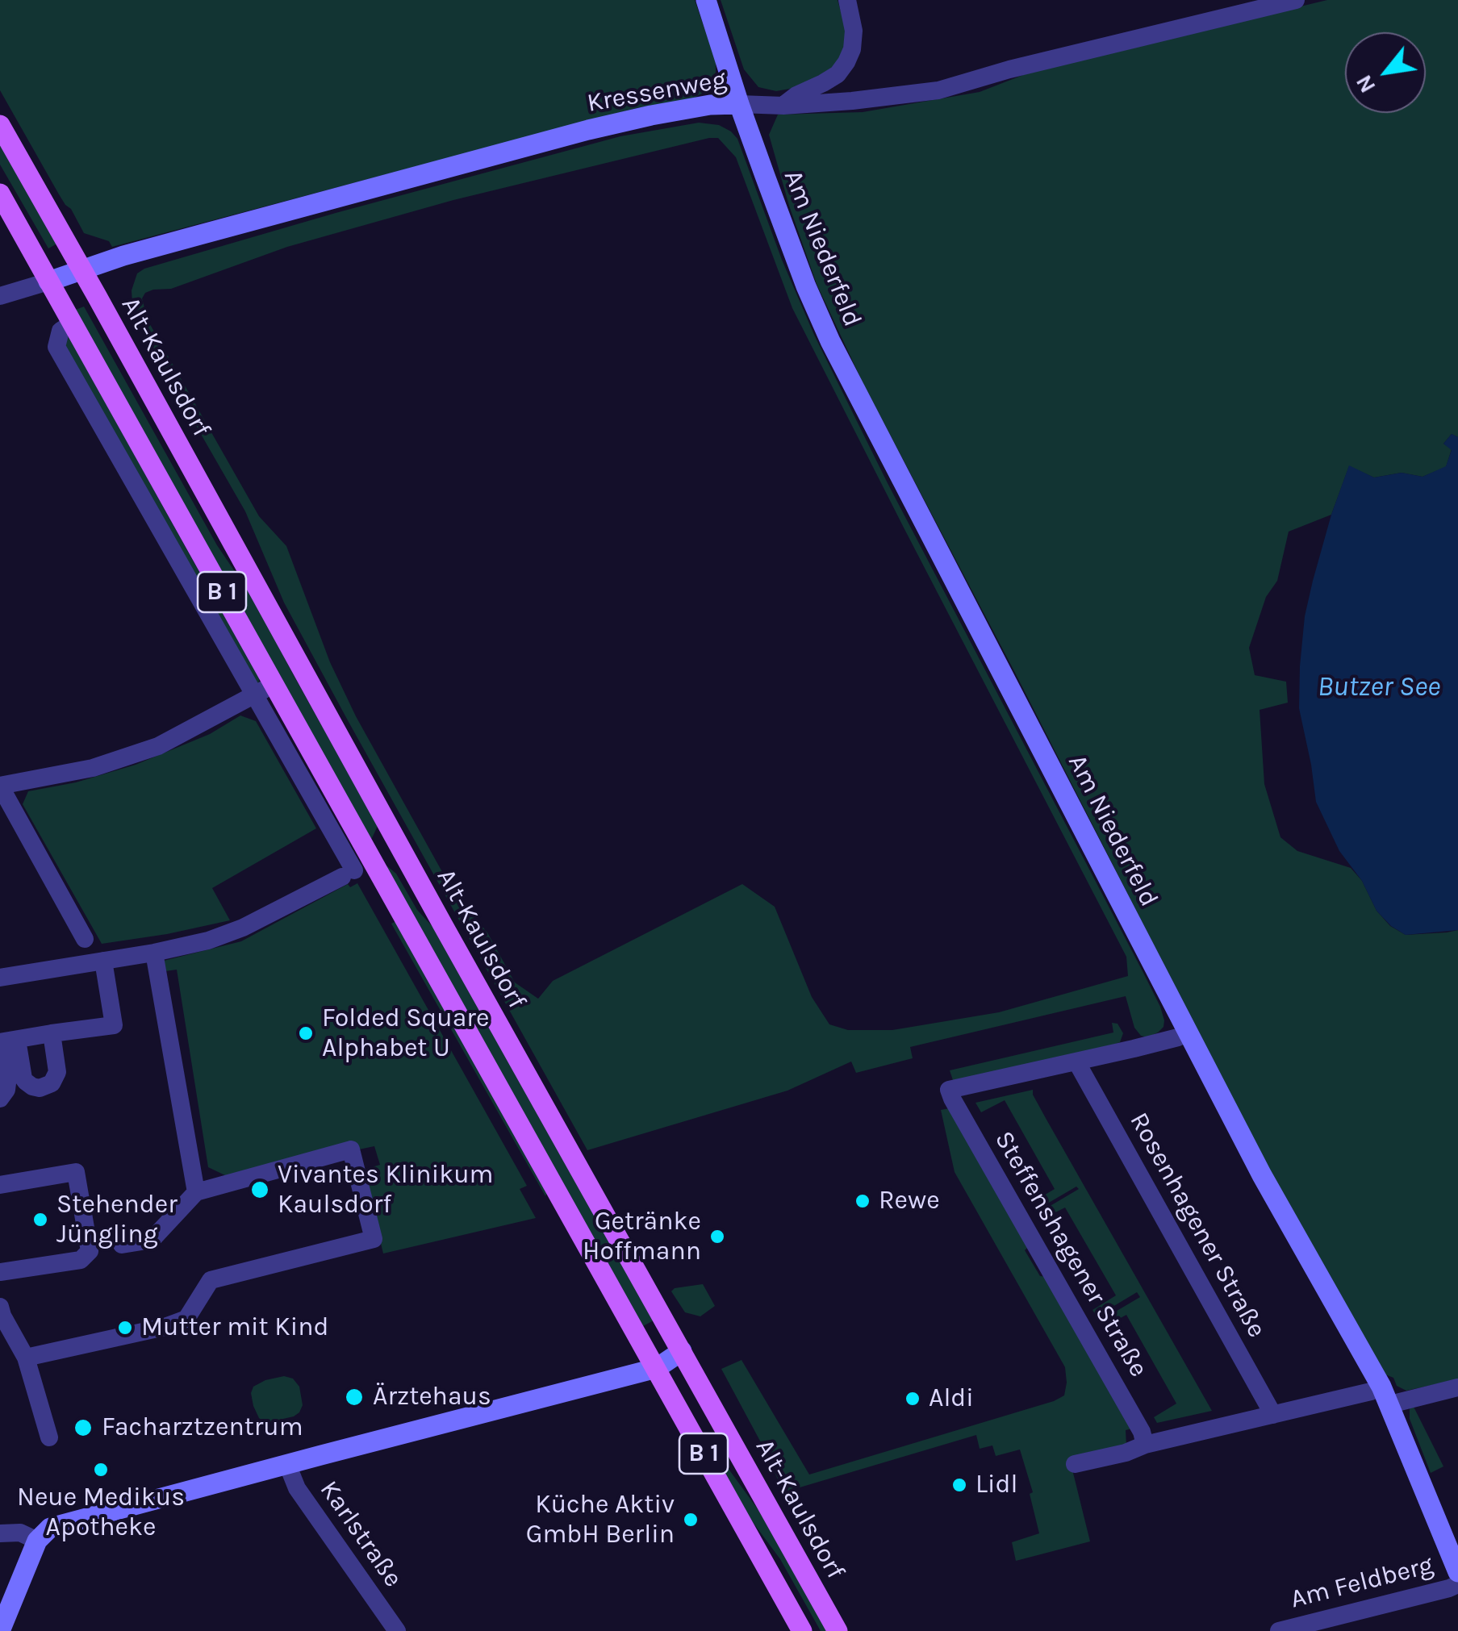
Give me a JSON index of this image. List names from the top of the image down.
{
  "streets": {
    "main road": ["Alt-Kaulsdorf", "B 1"],
    "street": [
      "Kressenweg",
      "Am Niederfeld",
      "Rosenhagener Straße",
      "Steffenshagener Straße",
      "Karlstraße",
      "Am Feldberg"
    ]
  },
  "crossings": [
    ["Kressenweg", "Am Niederfeld"],
    ["Kressenweg", "Alt-Kaulsdorf"],
    ["Kressenweg", "B 1"],
    ["Alt-Kaulsdorf", "B 1"],
    ["Rosenhagener Straße", "Steffenshagener Straße"]
  ],
  "water": ["Butzer See"],
  "places": [
    "Folded Square Alphabet U",
    "Vivantes Klinikum Kaulsdorf",
    "Rewe",
    "Stehender Jüngling",
    "Getränke Hoffmann",
    "Mutter mit Kind",
    "Ärztehaus",
    "Aldi",
    "Facharztzentrum",
    "Neue Medikus Apotheke",
    "Lidl",
    "Küche Aktiv GmbH Berlin"
  ],
  "north": "bottom left"
}
